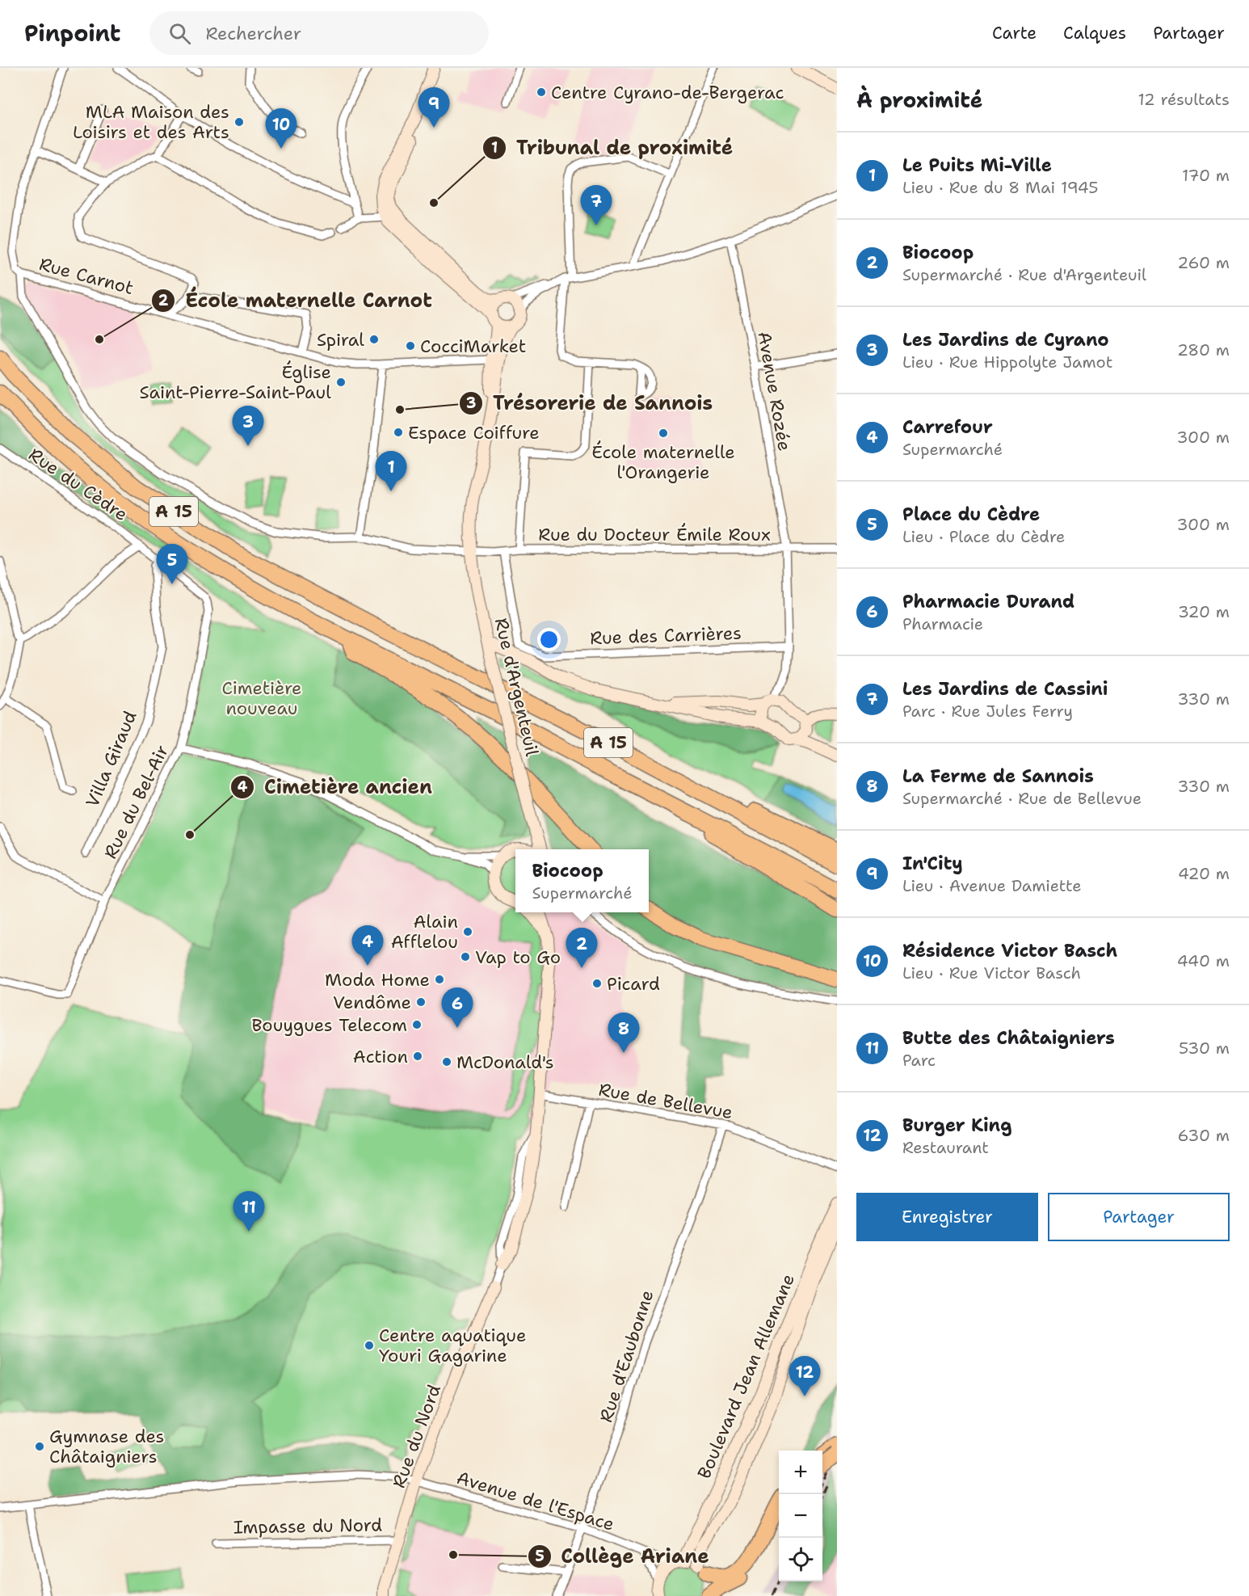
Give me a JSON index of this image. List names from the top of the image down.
{
  "streets": {
    "highway": ["A 15"],
    "main road": ["Rue d'Argenteuil", "Boulevard Jean Allemane", "Rue du Nord"],
    "street": [
      "Rue Carnot",
      "Avenue Rozée",
      "Rue du Cèdre",
      "Rue du Docteur Émile Roux",
      "Rue des Carrières",
      "Villa Giraud",
      "Rue du Bel-Air",
      "Rue de Bellevue",
      "Rue d'Eaubonne",
      "Avenue de l'Espace",
      "Impasse du Nord"
    ]
  },
  "crossings": [
    ["Rue Carnot", "Rue du Docteur Émile Roux"],
    ["Avenue Rozée", "Rue du Docteur Émile Roux"],
    ["Avenue Rozée", "Rue des Carrières"],
    ["Rue du Cèdre", "Villa Giraud"],
    ["Rue du Cèdre", "Rue du Bel-Air"],
    ["Rue du Docteur Émile Roux", "Rue des Carrières"],
    ["Rue du Docteur Émile Roux", "Rue d'Argenteuil"],
    ["Rue de Bellevue", "Rue d'Eaubonne"],
    ["Rue de Bellevue", "Rue du Nord"],
    ["Rue d'Eaubonne", "Avenue de l'Espace"],
    ["Boulevard Jean Allemane", "Avenue de l'Espace"],
    ["Rue du Nord", "Avenue de l'Espace"],
    ["Rue du Nord", "Impasse du Nord"]
  ],
  "parks": ["Cimetière nouveau"],
  "places": [
    "Centre Cyrano-de-Bergerac",
    "MLA Maison des Loisirs et des Arts",
    "Tribunal de proximité",
    "École maternelle Carnot",
    "Spiral",
    "CocciMarket",
    "Église Saint-Pierre-Saint-Paul",
    "Trésorerie de Sannois",
    "Espace Coiffure",
    "École maternelle l'Orangerie",
    "Cimetière ancien",
    "Alain Afflelou",
    "Vap to Go",
    "Moda Home",
    "Picard",
    "Vendôme",
    "Bouygues Telecom",
    "Action",
    "McDonald's",
    "Centre aquatique Youri Gagarine",
    "Gymnase des Châtaigniers",
    "Collège Ariane"
  ],
  "page": {
    "header": "Pinpoint",
    "search": "Rechercher",
    "nav": ["Carte", "Calques", "Partager"],
    "heading": ["À proximité", "12 résultats"],
    "pins": [
      "9",
      "10",
      "7",
      "3",
      "1",
      "5",
      "4",
      "2",
      "6",
      "8",
      "11",
      "12"
    ],
    "list": [
      {
        "mark": "1",
        "name": "Le Puits Mi-Ville",
        "note": "Lieu · Rue du 8 Mai 1945",
        "value": "170 m"
      },
      {
        "mark": "2",
        "name": "Biocoop",
        "note": "Supermarché · Rue d'Argenteuil",
        "value": "260 m"
      },
      {
        "mark": "3",
        "name": "Les Jardins de Cyrano",
        "note": "Lieu · Rue Hippolyte Jamot",
        "value": "280 m"
      },
      {
        "mark": "4",
        "name": "Carrefour",
        "note": "Supermarché",
        "value": "300 m"
      },
      {
        "mark": "5",
        "name": "Place du Cèdre",
        "note": "Lieu · Place du Cèdre",
        "value": "300 m"
      },
      {
        "mark": "6",
        "name": "Pharmacie Durand",
        "note": "Pharmacie",
        "value": "320 m"
      },
      {
        "mark": "7",
        "name": "Les Jardins de Cassini",
        "note": "Parc · Rue Jules Ferry",
        "value": "330 m"
      },
      {
        "mark": "8",
        "name": "La Ferme de Sannois",
        "note": "Supermarché · Rue de Bellevue",
        "value": "330 m"
      },
      {
        "mark": "9",
        "name": "In'City",
        "note": "Lieu · Avenue Damiette",
        "value": "420 m"
      },
      {
        "mark": "10",
        "name": "Résidence Victor Basch",
        "note": "Lieu · Rue Victor Basch",
        "value": "440 m"
      },
      {
        "mark": "11",
        "name": "Butte des Châtaigniers",
        "note": "Parc",
        "value": "530 m"
      },
      {
        "mark": "12",
        "name": "Burger King",
        "note": "Restaurant",
        "value": "630 m"
      }
    ],
    "popup": ["Biocoop", "Supermarché"],
    "buttons": ["Enregistrer", "Partager"],
    "map_buttons": ["+", "−"]
  }
}
